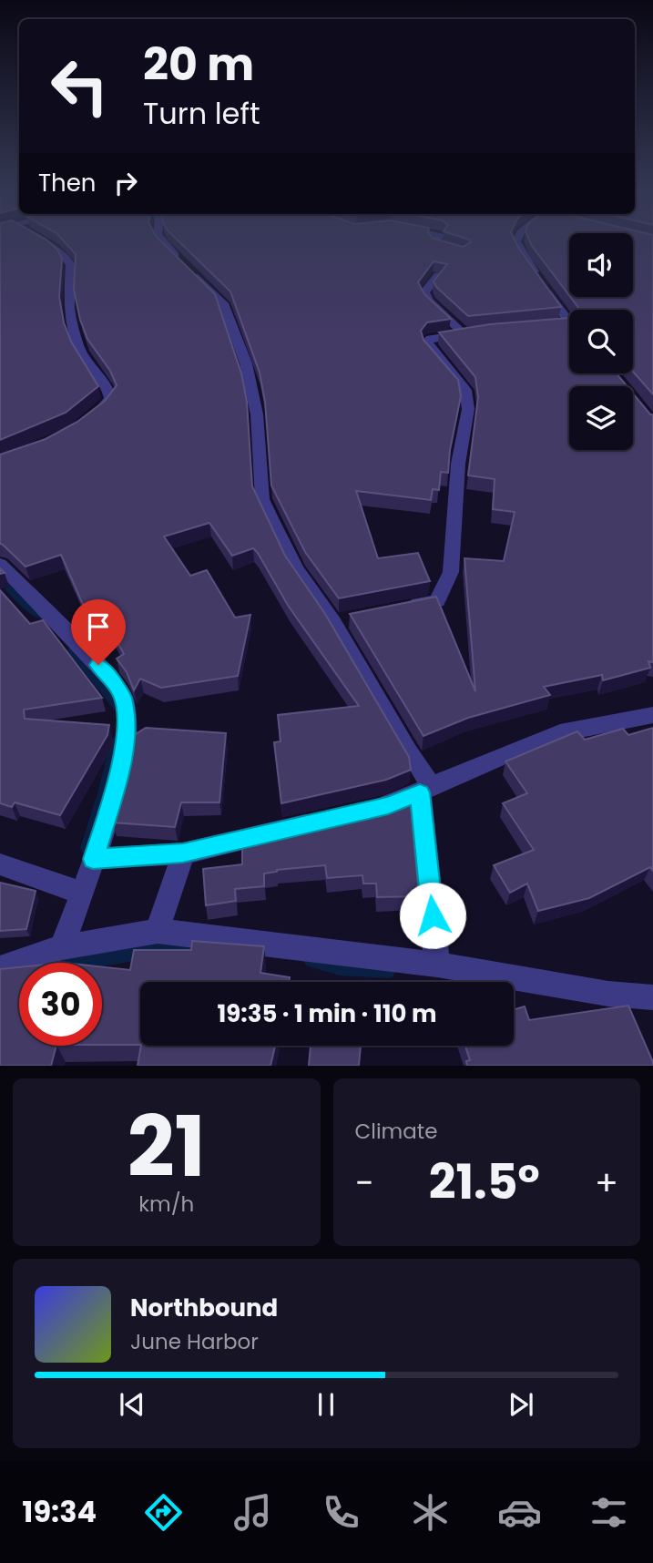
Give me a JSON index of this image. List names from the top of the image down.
{
  "page": {
    "turn": ["20 m", "Turn left"],
    "then": "Then",
    "limit": "30",
    "trip": "19:35 · 1 min · 110 m",
    "tile": [
      ["21", "km/h"],
      "Climate"
    ],
    "heat": ["−", "21.5°", "+"],
    "song": ["Northbound", "June Harbor"],
    "tabs": "19:34"
  }
}
